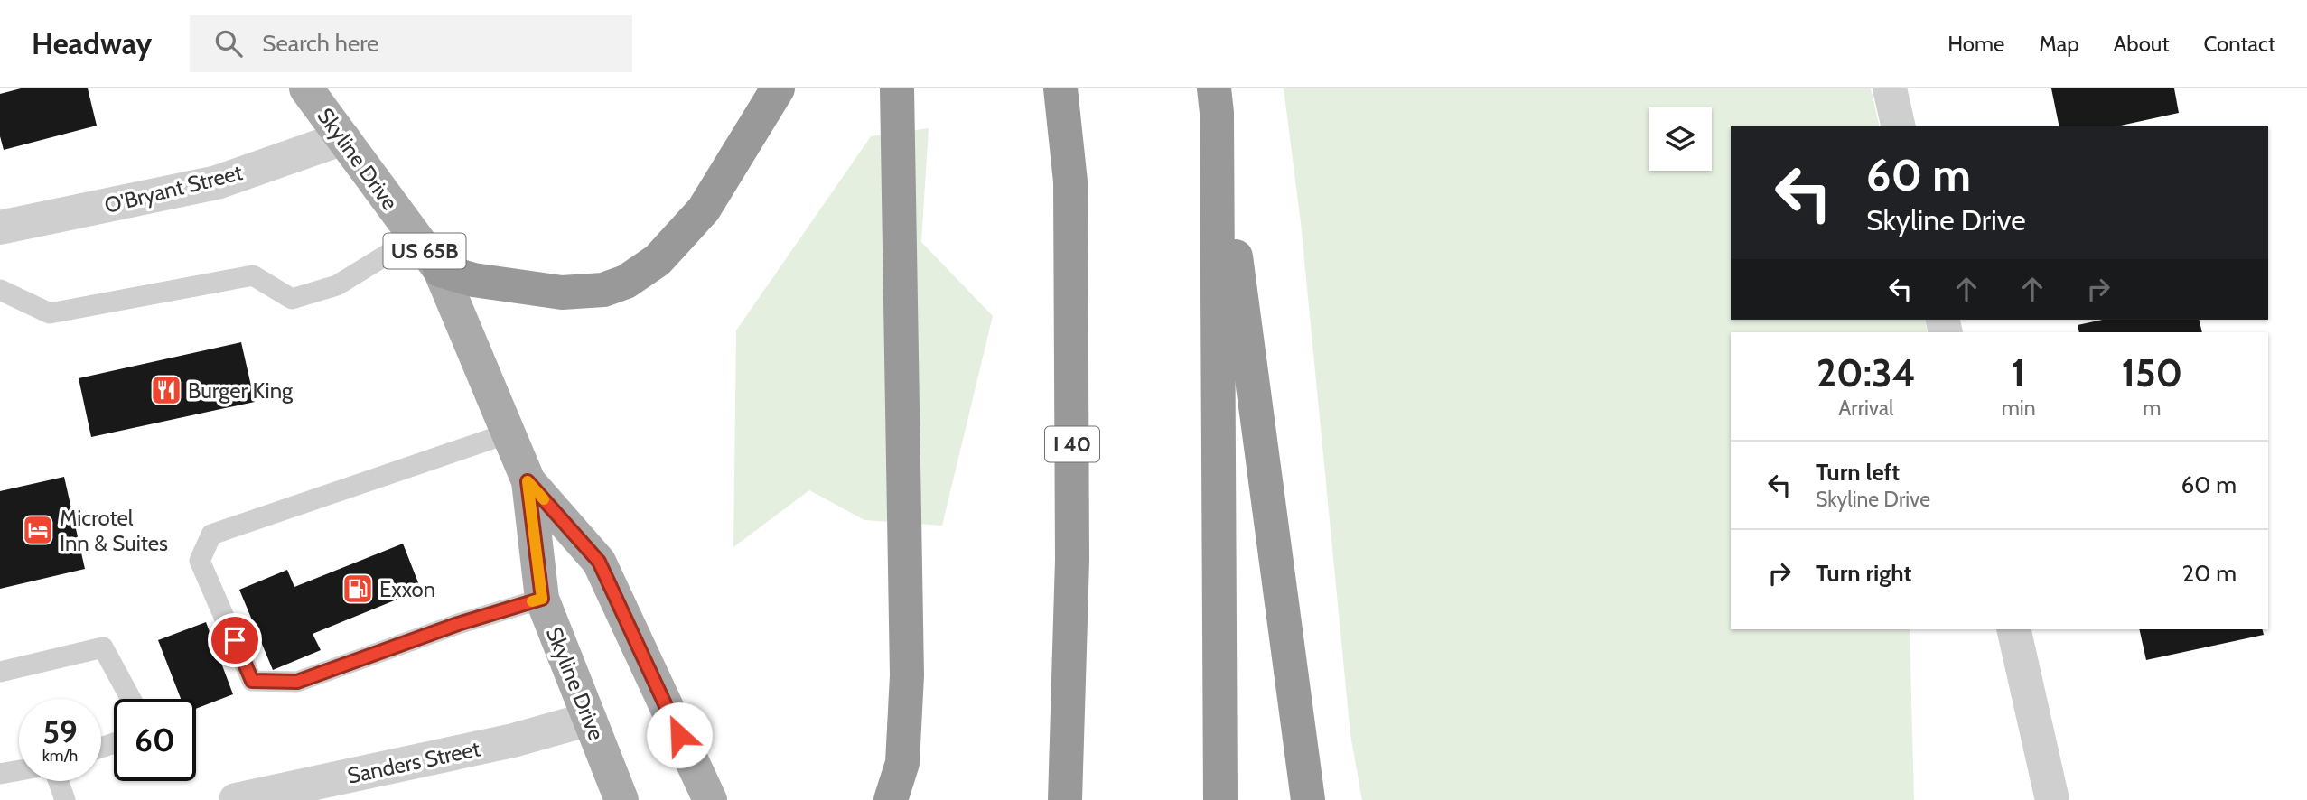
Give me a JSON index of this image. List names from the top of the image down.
{
  "streets": {
    "highway": ["I 40"],
    "main road": ["Skyline Drive", "US 65B"],
    "street": ["O'Bryant Street", "Sanders Street"]
  },
  "crossings": [
    ["Skyline Drive", "O'Bryant Street"],
    ["Skyline Drive", "US 65B"],
    ["Skyline Drive", "Sanders Street"]
  ],
  "places": {
    "restaurant": ["Burger King"],
    "hotel": ["Microtel Inn & Suites"],
    "fuel station": ["Exxon"]
  },
  "page": {
    "header": "Headway",
    "search": "Search here",
    "nav": [
      "Home",
      "Map",
      "About",
      "Contact"
    ],
    "turn": ["60 m", "Skyline Drive"],
    "eta": [
      "20:34",
      "Arrival",
      "1",
      "min",
      "150",
      "m"
    ],
    "list": [
      {
        "name": "Turn left",
        "note": "Skyline Drive",
        "value": "60 m"
      },
      {
        "name": "Turn right",
        "value": "20 m"
      }
    ],
    "speed": "59 km/h",
    "limit": "60"
  }
}
